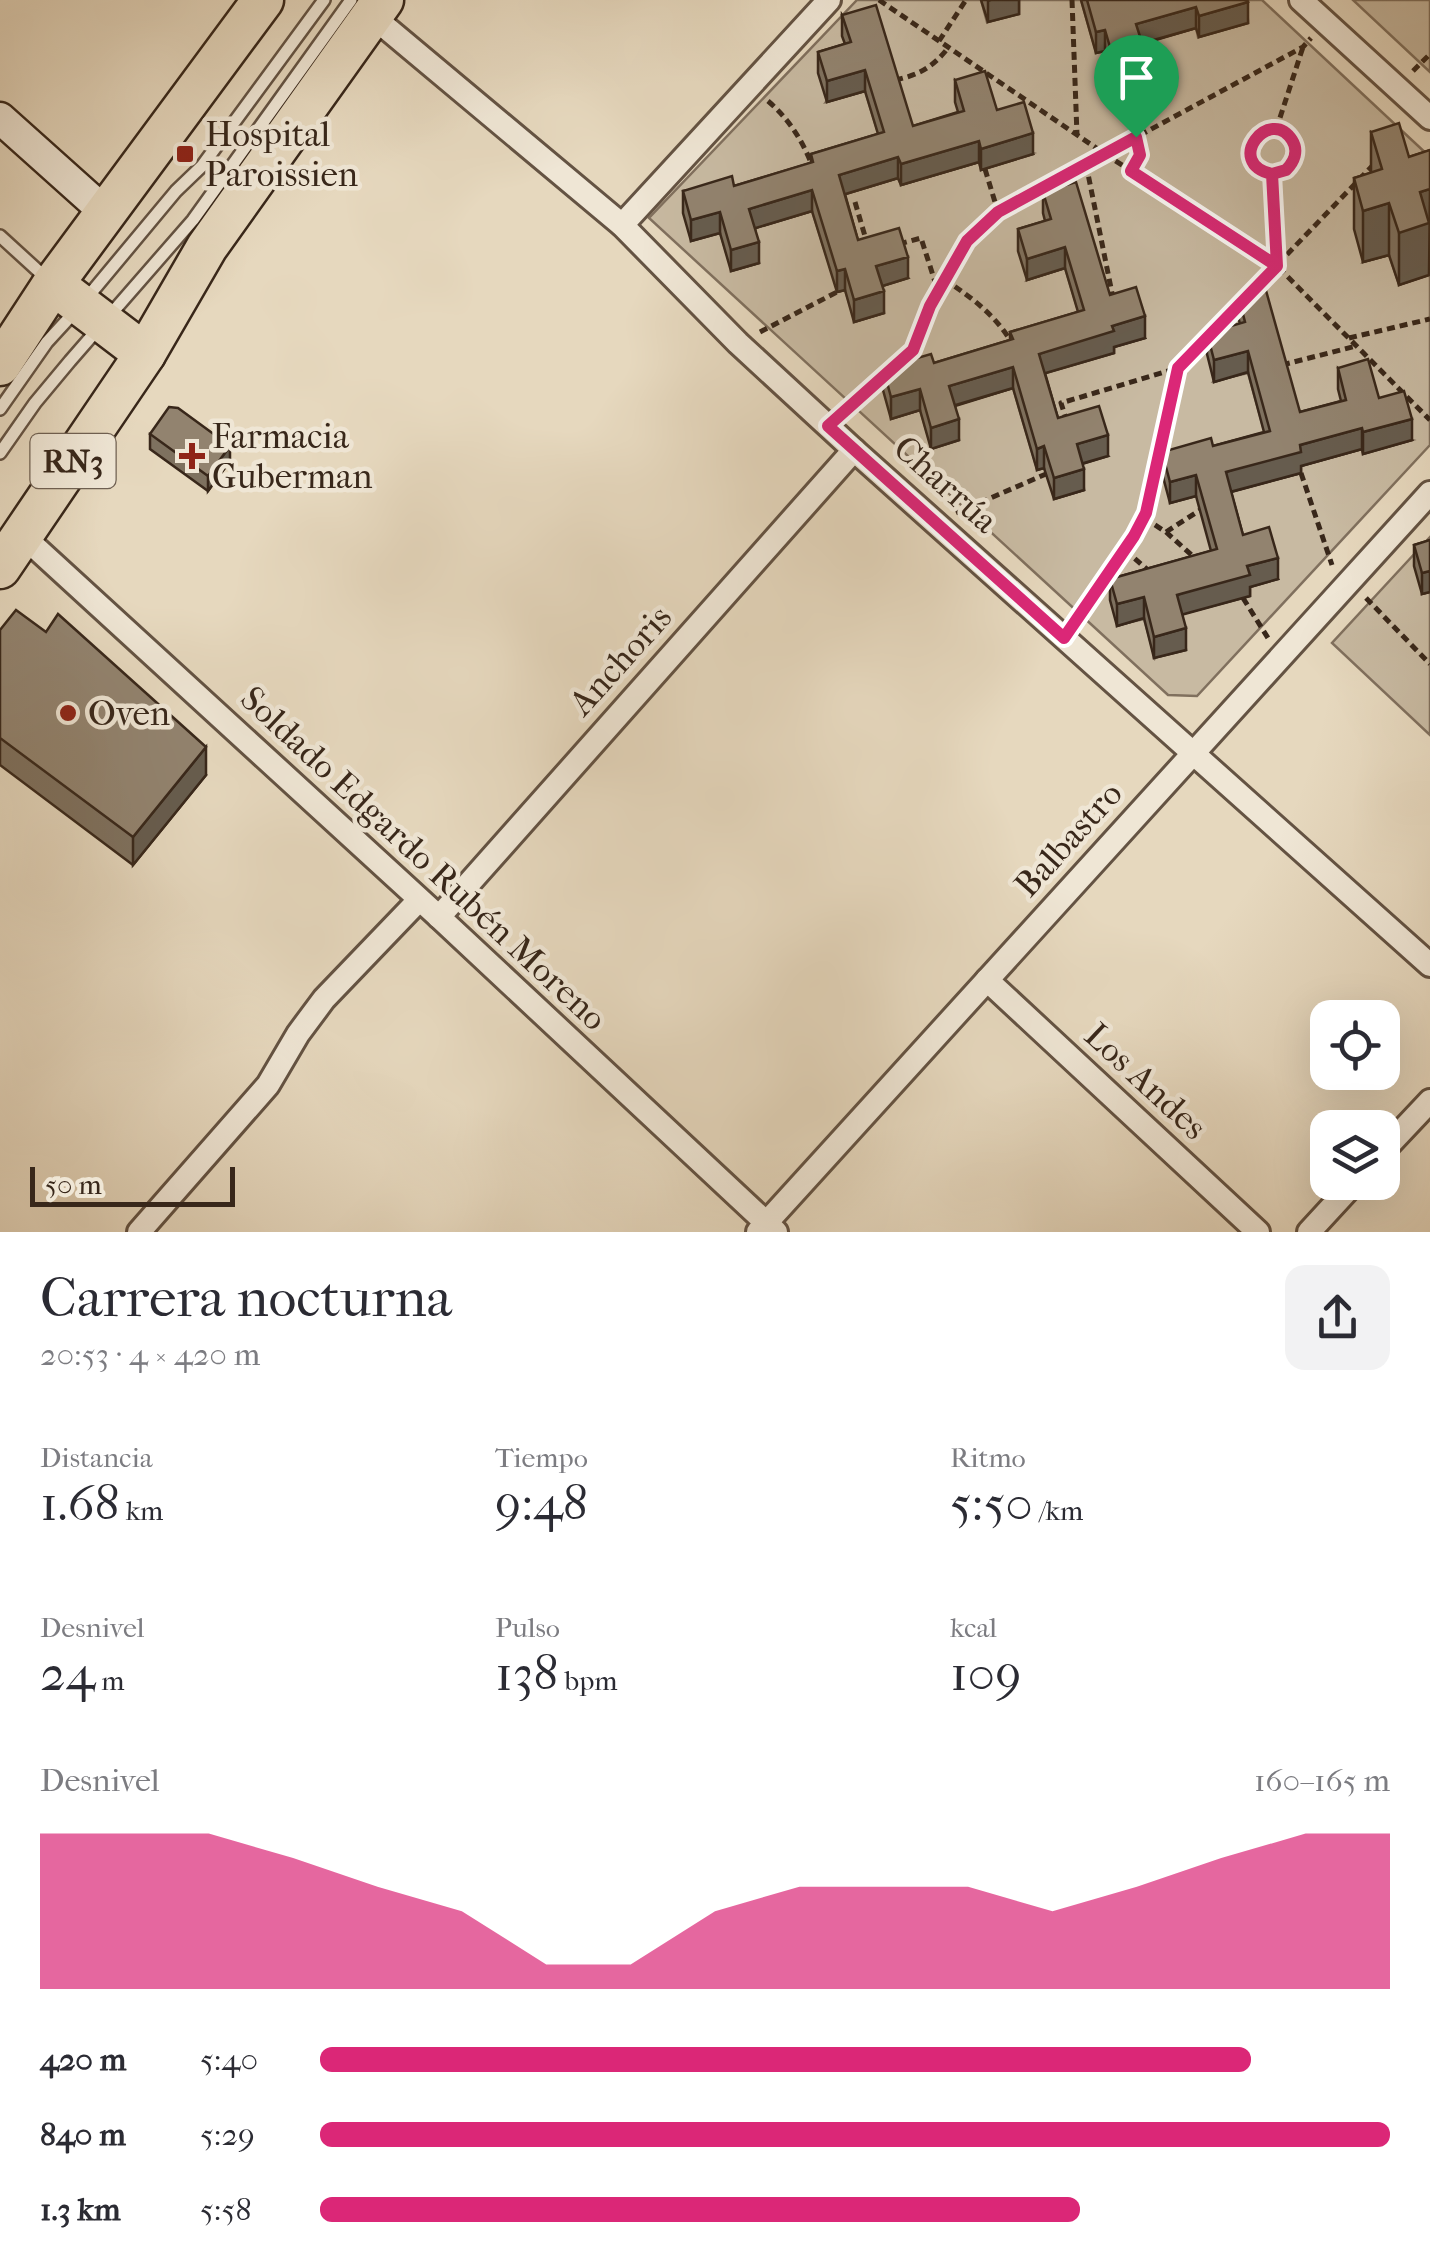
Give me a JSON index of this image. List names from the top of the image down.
{
  "streets": {
    "highway": ["RN3"],
    "street": [
      "Charrúa",
      "Anchoris",
      "Balbastro",
      "Soldado Edgardo Rubén Moreno",
      "Los Andes"
    ]
  },
  "crossings": [
    ["RN3", "Charrúa"],
    ["RN3", "Soldado Edgardo Rubén Moreno"],
    ["Charrúa", "Anchoris"],
    ["Charrúa", "Balbastro"],
    ["Anchoris", "Soldado Edgardo Rubén Moreno"],
    ["Balbastro", "Soldado Edgardo Rubén Moreno"],
    ["Balbastro", "Los Andes"]
  ],
  "places": {
    "transit": ["Hospital Paroissien"],
    "health": ["Farmacia Guberman"],
    "other": ["Oven"]
  },
  "scale_bar": "50 m",
  "page": {
    "scale": "50 m",
    "heading": ["Carrera nocturna", "20:53 · 4 × 420 m"],
    "stats": [
      ["Distancia", "1.68 km"],
      ["Tiempo", "9:48"],
      ["Ritmo", "5:50 /km"],
      ["Desnivel", "24 m"],
      ["Pulso", "138 bpm"],
      ["kcal", "109"]
    ],
    "chart": ["Desnivel", "160–165 m"],
    "list": [
      {
        "name": "420 m",
        "note": "5:40"
      },
      {
        "name": "840 m",
        "note": "5:29"
      },
      {
        "name": "1.3 km",
        "note": "5:58"
      }
    ]
  }
}
